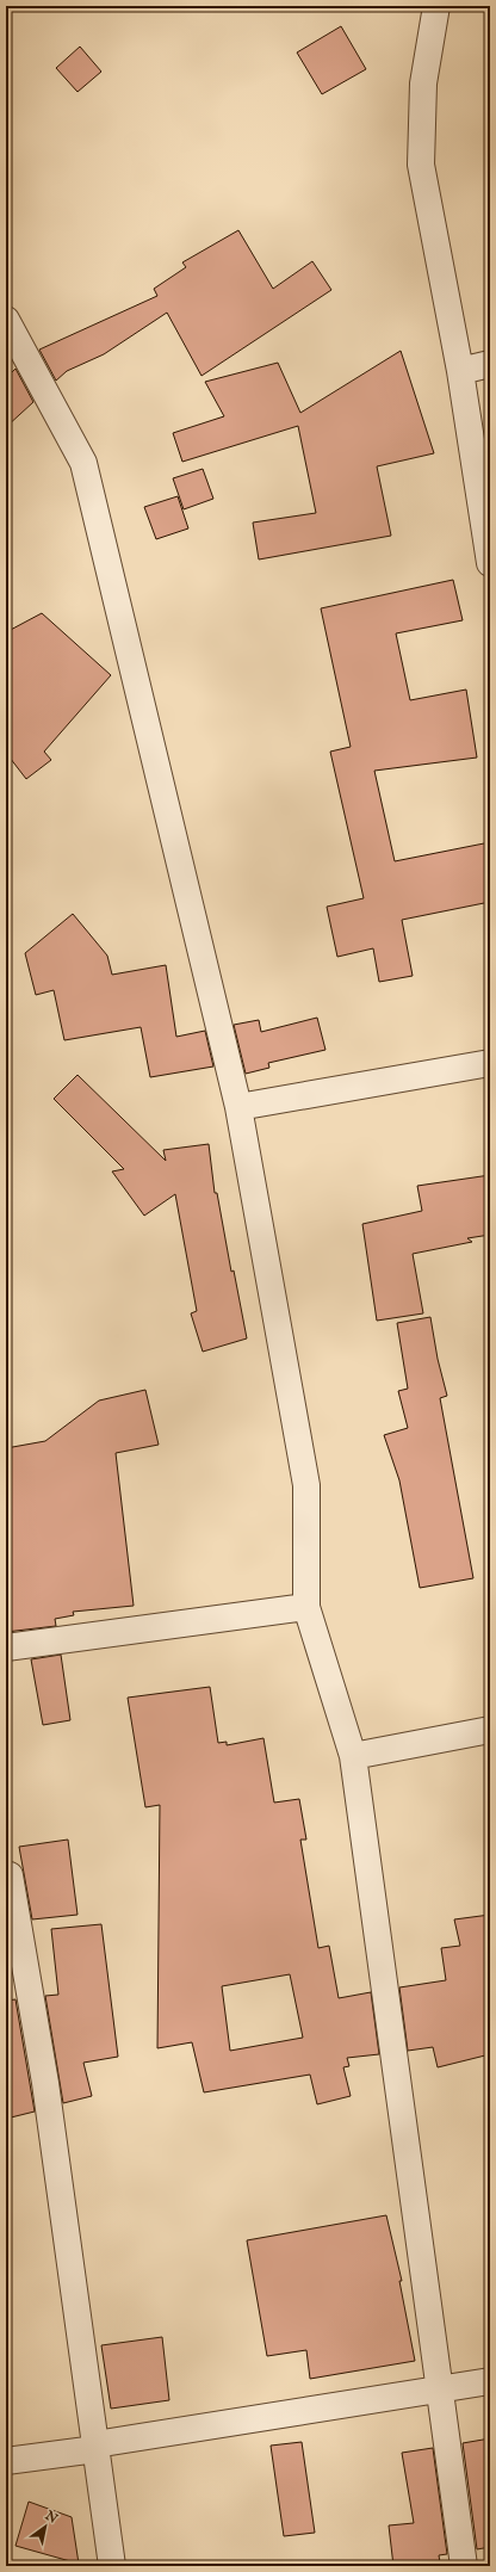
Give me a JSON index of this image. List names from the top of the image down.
{
  "north": "top right"
}
